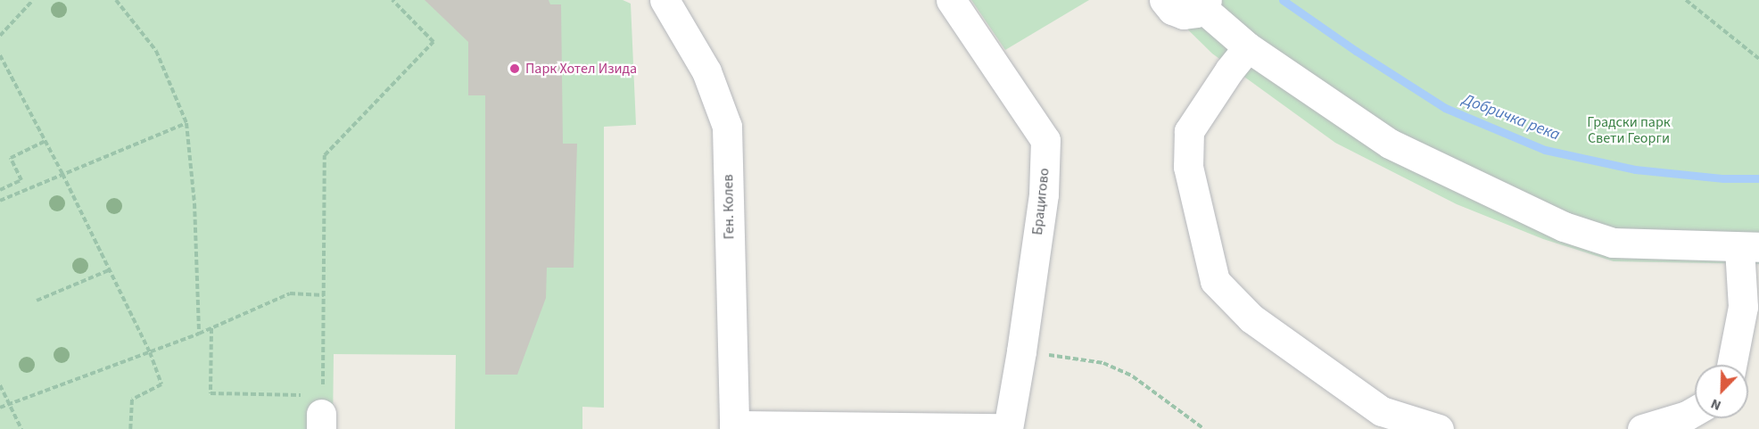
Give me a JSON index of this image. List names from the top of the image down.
{
  "streets": {
    "street": ["Брацигово", "Ген. Колев"]
  },
  "water": ["Добричка река"],
  "parks": ["Градски парк Свети Георги"],
  "places": ["Парк Хотел Изида"],
  "north": "bottom left"
}
